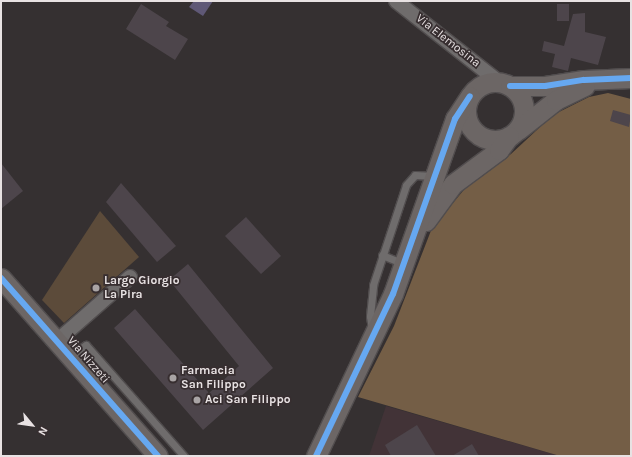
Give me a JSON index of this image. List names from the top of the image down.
{
  "streets": {
    "street": ["Via Elemosina", "Via Nizzeti"]
  },
  "places": ["Largo Giorgio La Pira", "Farmacia San Filippo", "Aci San Filippo"],
  "north": "bottom right"
}
